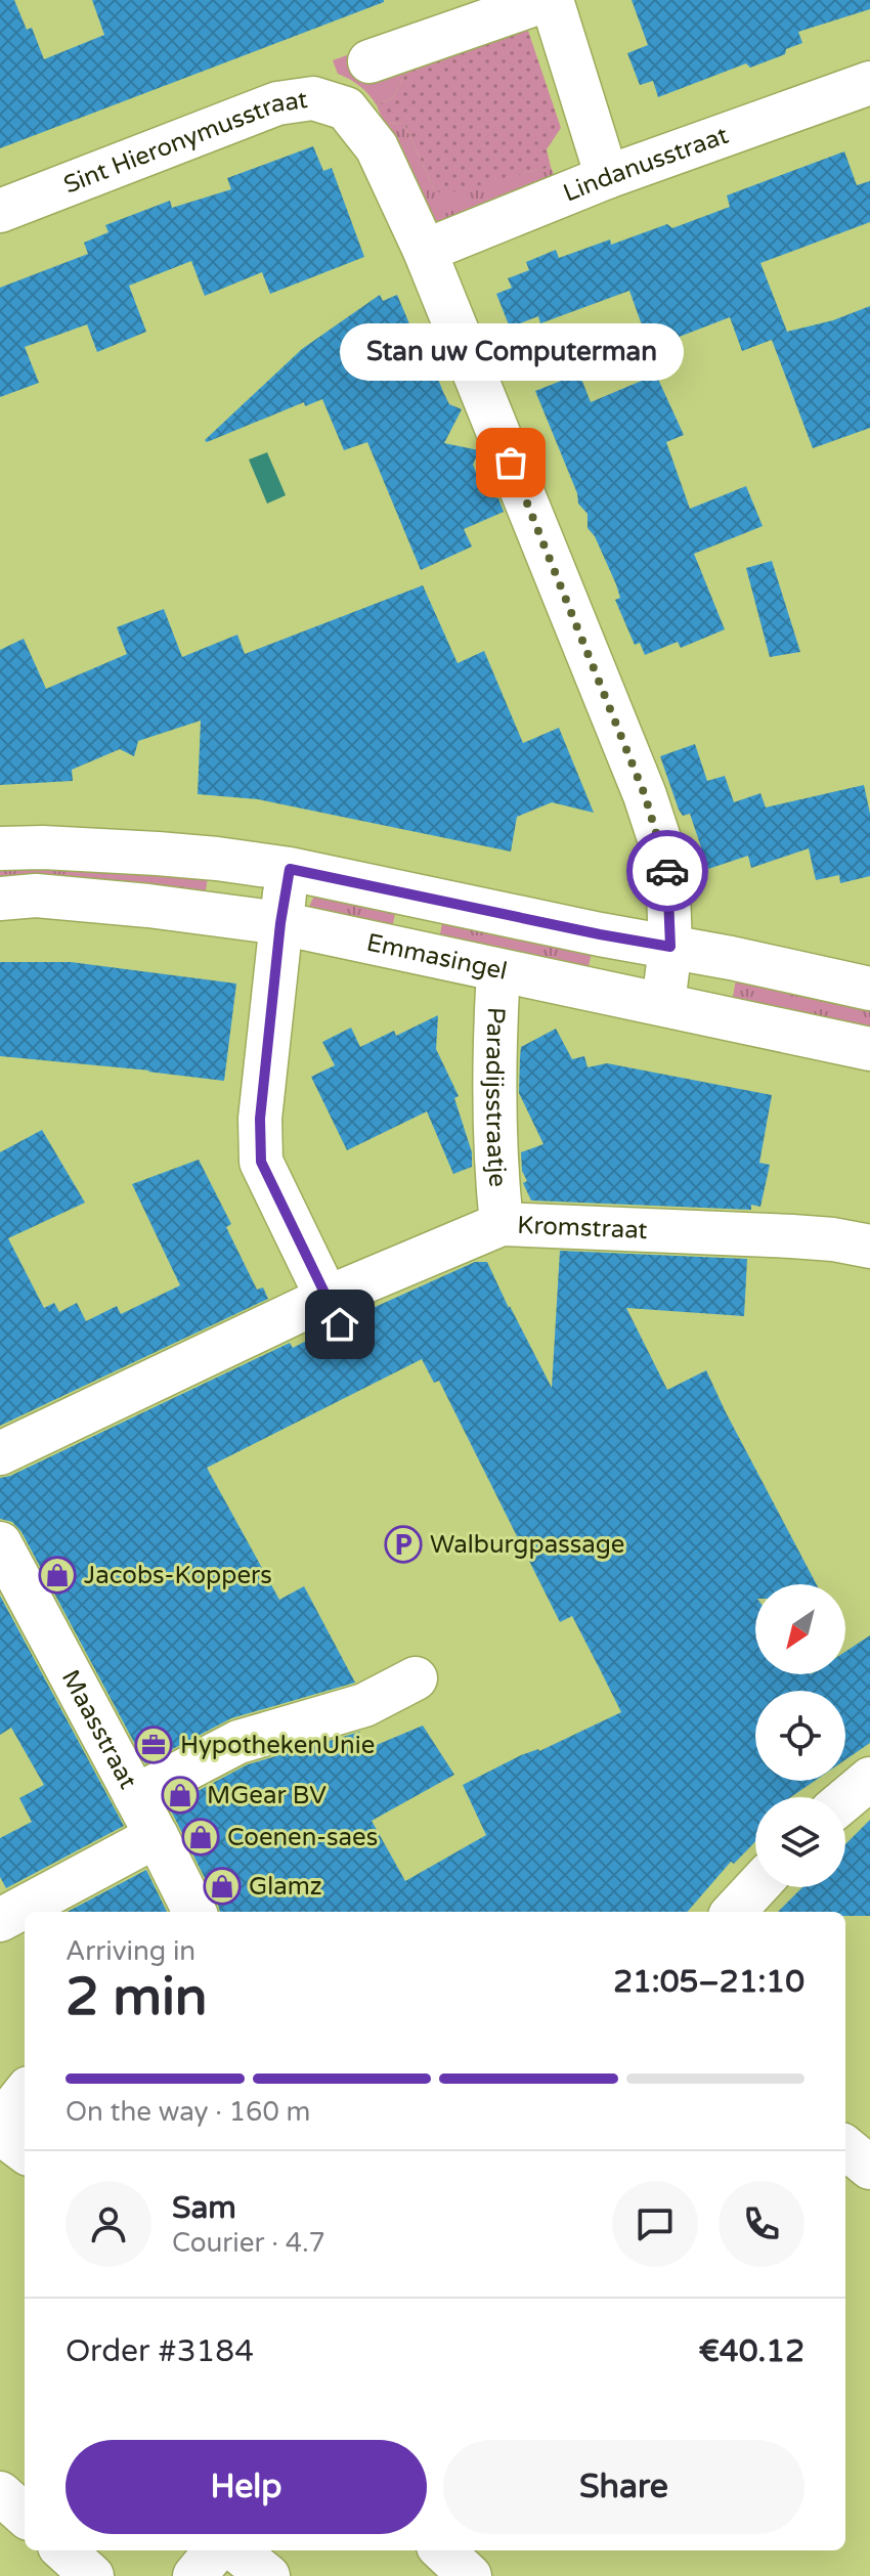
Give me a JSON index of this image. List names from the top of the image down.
{
  "streets": {
    "street": [
      "Sint Hieronymusstraat",
      "Lindanusstraat",
      "Emmasingel",
      "Paradijsstraatje",
      "Kromstraat",
      "Maasstraat"
    ]
  },
  "crossings": [
    ["Sint Hieronymusstraat", "Lindanusstraat"],
    ["Sint Hieronymusstraat", "Emmasingel"],
    ["Emmasingel", "Paradijsstraatje"],
    ["Paradijsstraatje", "Kromstraat"]
  ],
  "places": {
    "other": ["Stan uw Computerman"],
    "parking": ["Walburgpassage"],
    "shop": [
      "Jacobs-Koppers",
      "MGear BV",
      "Coenen-saes",
      "Glamz"
    ],
    "office": ["HypothekenUnie"]
  },
  "north": "bottom left",
  "page": {
    "bubble": "Stan uw Computerman",
    "heading": ["2 min", "Arriving in", "21:05–21:10"],
    "panel": [
      "Sam",
      "Courier · 4.7",
      "Order #3184",
      "€40.12"
    ],
    "bar": "On the way · 160 m",
    "buttons": ["Help", "Share"]
  }
}
